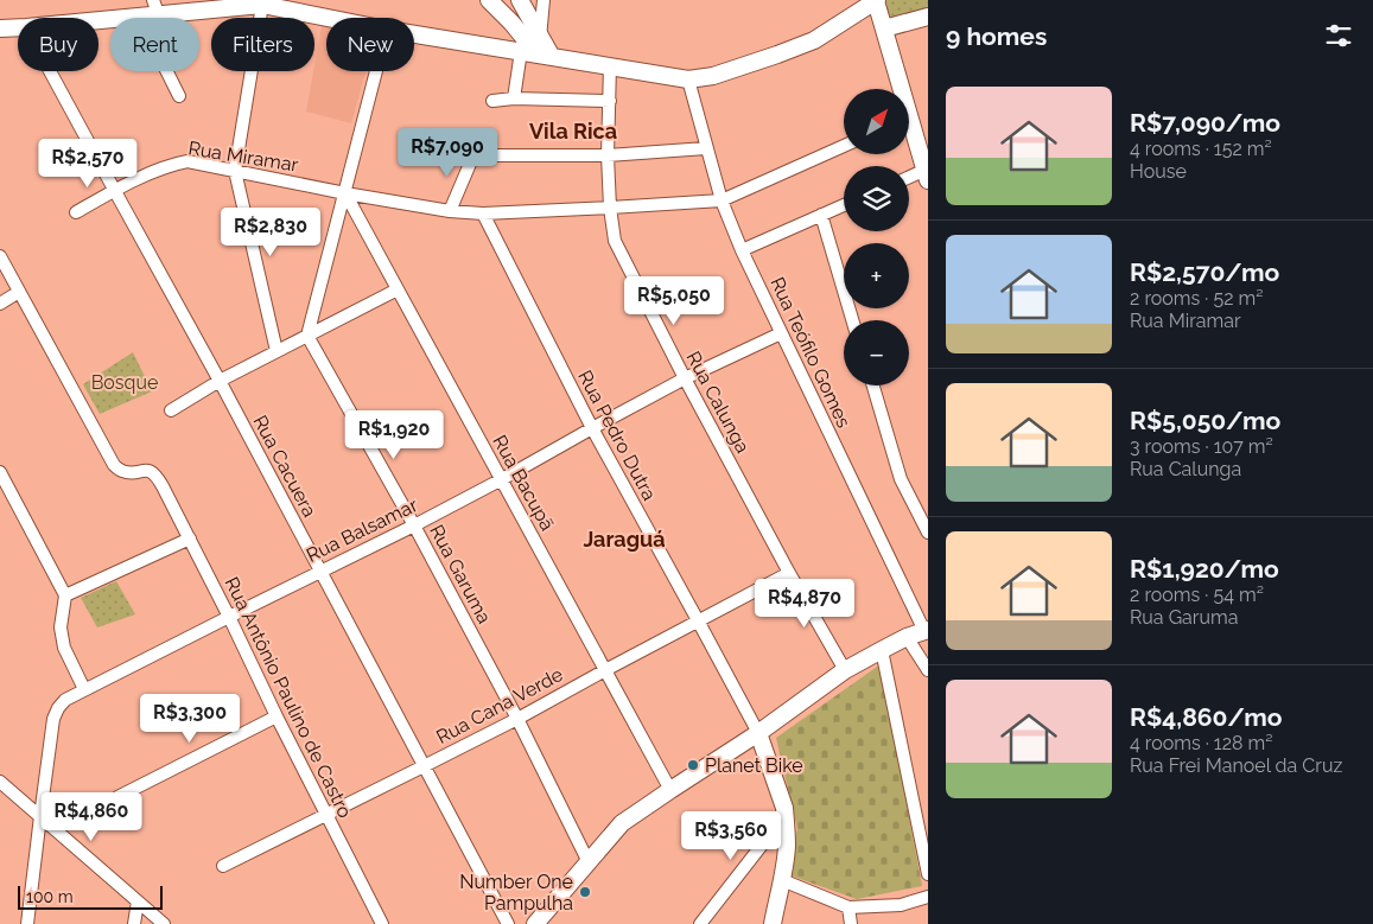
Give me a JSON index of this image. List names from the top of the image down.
{
  "streets": {
    "street": [
      "Rua Miramar",
      "Rua Teófilo Gomes",
      "Rua Calunga",
      "Rua Pedro Dutra",
      "Rua Cacuera",
      "Rua Bacupã",
      "Rua Balsamar",
      "Rua Garuma",
      "Rua Antônio Paulino de Castro",
      "Rua Cana Verde"
    ]
  },
  "crossings": [
    ["Rua Miramar", "Rua Teófilo Gomes"],
    ["Rua Miramar", "Rua Calunga"],
    ["Rua Miramar", "Rua Pedro Dutra"],
    ["Rua Miramar", "Rua Cacuera"],
    ["Rua Miramar", "Rua Bacupã"],
    ["Rua Teófilo Gomes", "Rua Balsamar"],
    ["Rua Calunga", "Rua Balsamar"],
    ["Rua Calunga", "Rua Cana Verde"],
    ["Rua Pedro Dutra", "Rua Balsamar"],
    ["Rua Pedro Dutra", "Rua Cana Verde"],
    ["Rua Cacuera", "Rua Balsamar"],
    ["Rua Cacuera", "Rua Cana Verde"],
    ["Rua Bacupã", "Rua Balsamar"],
    ["Rua Bacupã", "Rua Cana Verde"],
    ["Rua Balsamar", "Rua Garuma"],
    ["Rua Balsamar", "Rua Antônio Paulino de Castro"],
    ["Rua Garuma", "Rua Cana Verde"],
    ["Rua Antônio Paulino de Castro", "Rua Cana Verde"]
  ],
  "districts": ["Vila Rica", "Jaraguá"],
  "parks": ["Bosque"],
  "places": ["Planet Bike", "Number One Pampulha"],
  "scale_bar": "100 m",
  "north": "top right",
  "page": {
    "heading": "9 homes",
    "chip": [
      "Buy",
      "Rent",
      "Filters",
      "New"
    ],
    "list": [
      {
        "name": "R$7,090/mo",
        "note": "4 rooms · 152 m² · House"
      },
      {
        "name": "R$2,570/mo",
        "note": "2 rooms · 52 m² · Rua Miramar"
      },
      {
        "name": "R$5,050/mo",
        "note": "3 rooms · 107 m² · Rua Calunga"
      },
      {
        "name": "R$1,920/mo",
        "note": "2 rooms · 54 m² · Rua Garuma"
      },
      {
        "name": "R$4,860/mo",
        "note": "4 rooms · 128 m² · Rua Frei Manoel da Cruz"
      }
    ],
    "map_buttons": ["+", "−"],
    "price": [
      "R$7,090",
      "R$2,570",
      "R$2,830",
      "R$5,050",
      "R$1,920",
      "R$4,870",
      "R$3,300",
      "R$4,860",
      "R$3,560"
    ],
    "scale": "100 m"
  }
}
